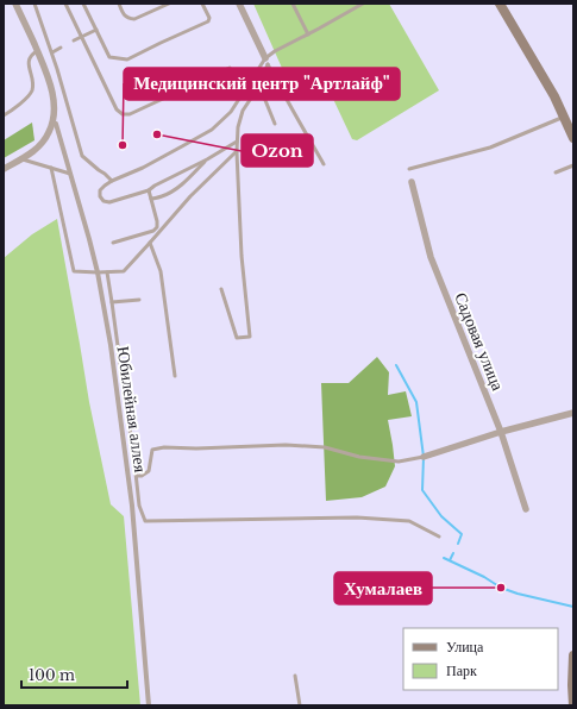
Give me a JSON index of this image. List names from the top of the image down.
{
  "streets": {
    "street": ["Садовая улица", "Юбилейная аллея"]
  },
  "places": ["Ozon", "Медицинский центр \"Артлайф\"", "Хумалаев"],
  "legend": ["Улица", "Парк"],
  "scale_bar": "100 m"
}
